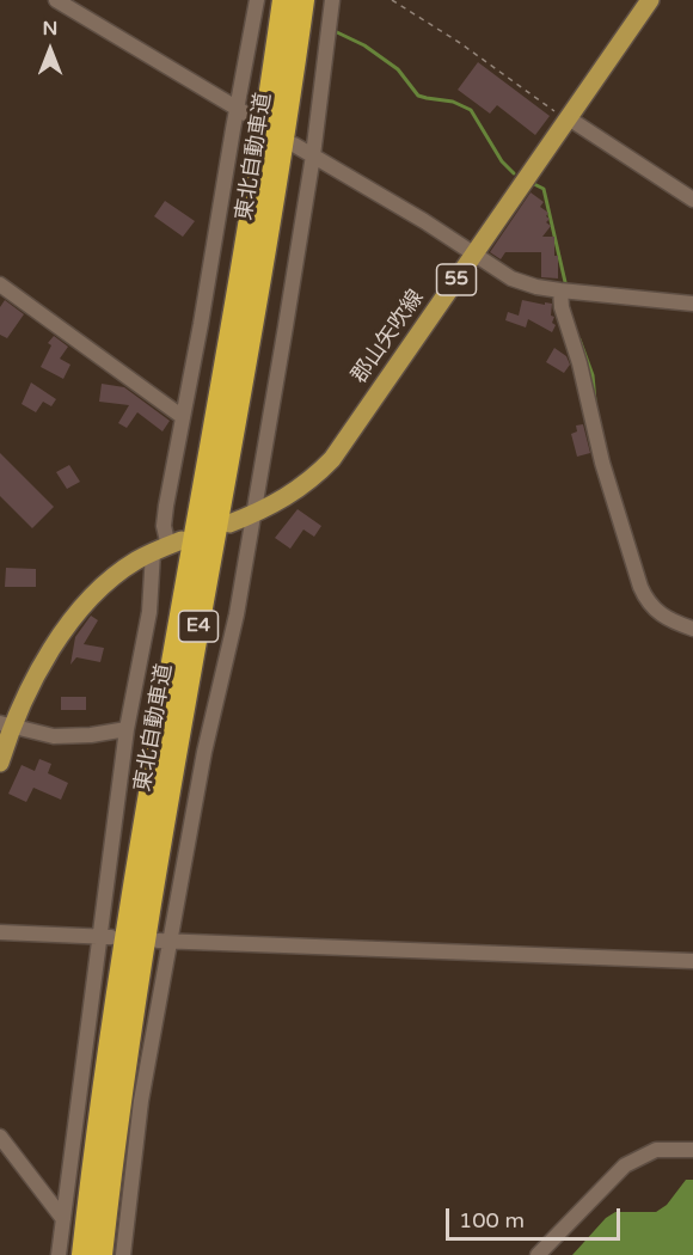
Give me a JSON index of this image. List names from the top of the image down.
{
  "streets": {
    "highway": ["東北自動車道", "E4"],
    "main road": ["55", "郡山矢吹線"]
  },
  "scale_bar": "100 m",
  "north": "top"
}
